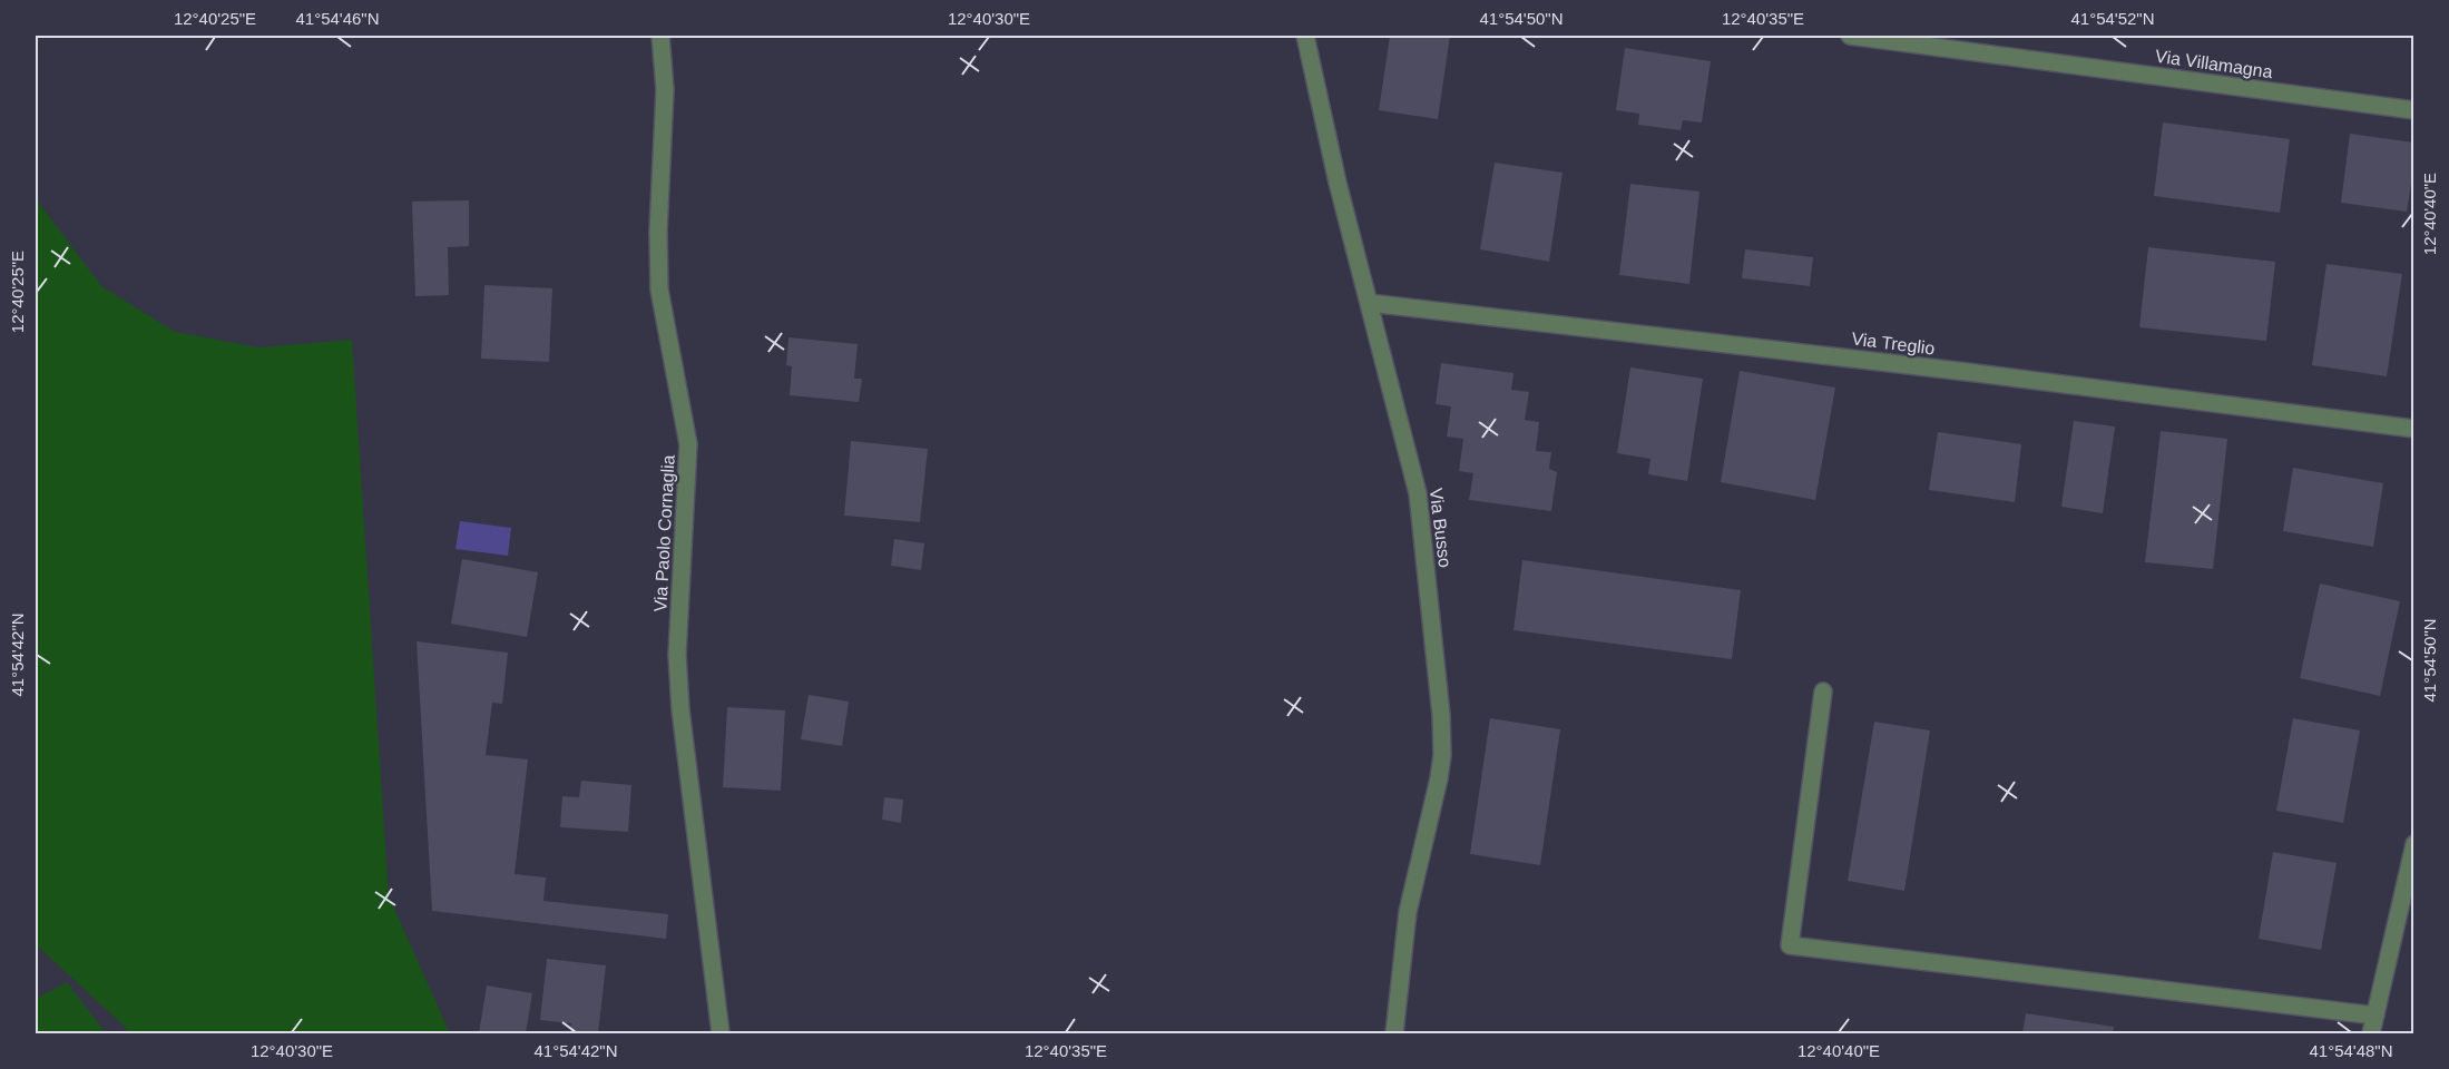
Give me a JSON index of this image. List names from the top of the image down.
{
  "streets": {
    "street": [
      "Via Villamagna",
      "Via Treglio",
      "Via Busso",
      "Via Paolo Cornaglia"
    ]
  },
  "crossings": [
    ["Via Treglio", "Via Busso"]
  ],
  "coordinates": [
    "12°40'25\"E",
    "41°54'46\"N",
    "12°40'30\"E",
    "41°54'50\"N",
    "12°40'35\"E",
    "41°54'52\"N",
    "12°40'40\"E",
    "41°54'42\"N",
    "41°54'48\"N"
  ]
}
